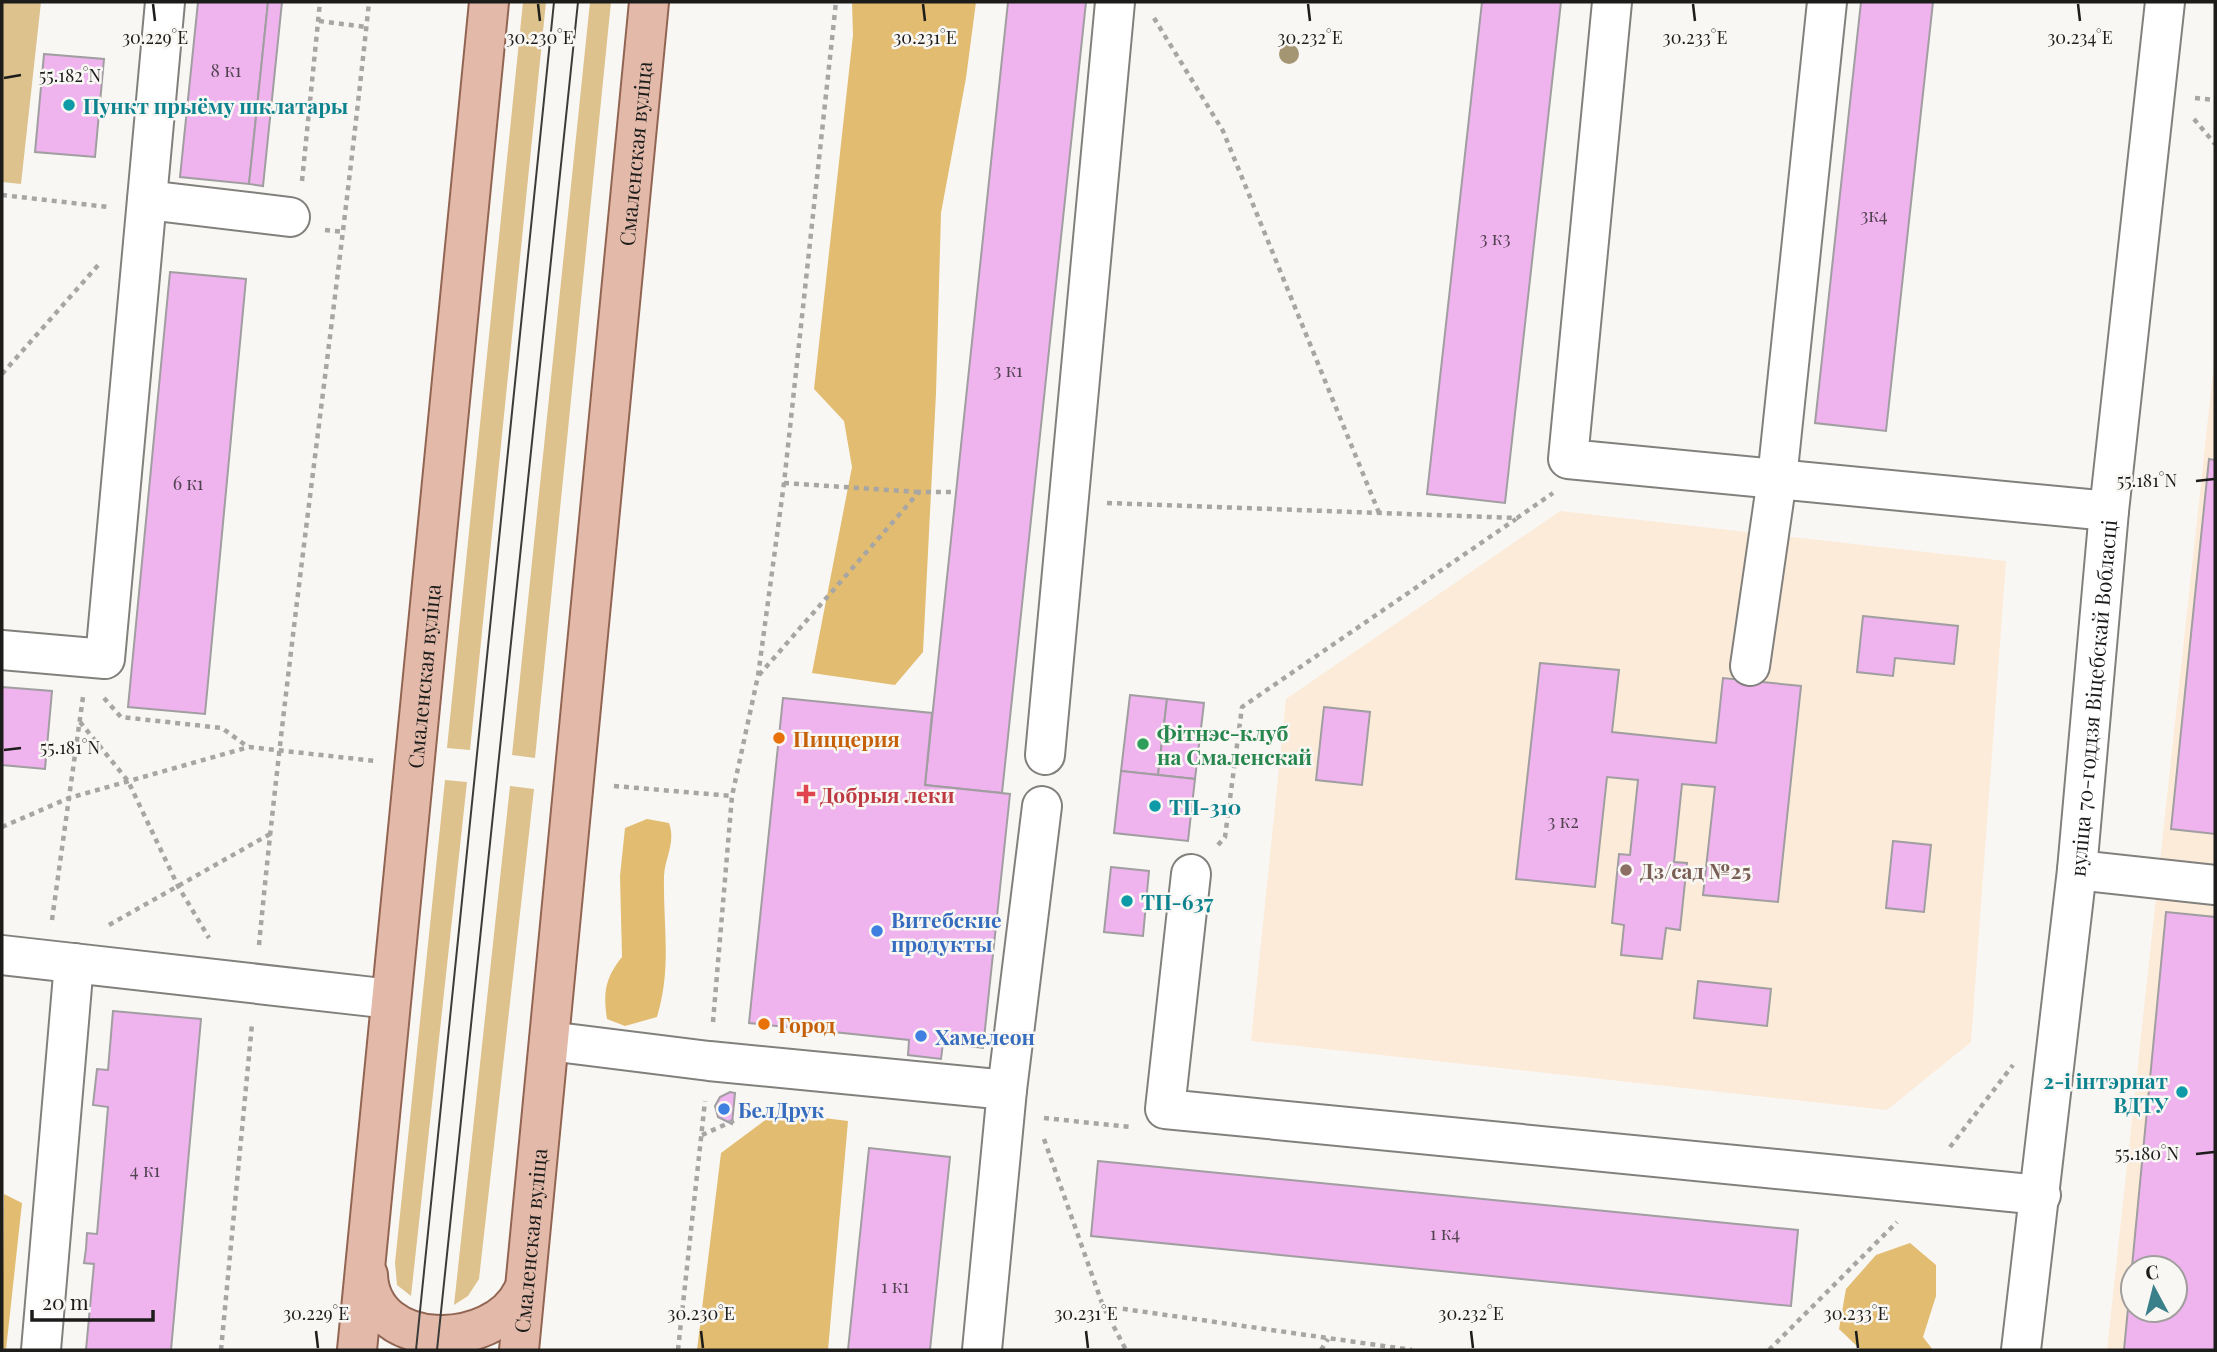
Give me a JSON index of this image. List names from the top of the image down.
{
  "streets": {
    "main road": ["Смаленская вуліца"],
    "street": ["вуліца 70-годдзя Віцебскай Вобласці"]
  },
  "places": {
    "other": [
      "Пункт прыёму шклатары",
      "Пиццерия",
      "Фітнэс-клуб на Смаленскай",
      "ТП-310",
      "Дз/сад №25",
      "ТП-637",
      "Витебские продукты",
      "Город",
      "Хамелеон",
      "2-і інтэрнат ВДТУ",
      "БелДрук"
    ],
    "health": ["Добрыя леки"]
  },
  "house_numbers": [
    "8 к1",
    "3к4",
    "3 к3",
    "3 к1",
    "6 к1",
    "3 к2",
    "4 к1",
    "1 к4",
    "1 к1"
  ],
  "scale_bar": "20 m",
  "north": "top",
  "coordinates": [
    "30.229°E",
    "30.230°E",
    "30.231°E",
    "30.232°E",
    "30.233°E",
    "30.234°E",
    "55.182°N",
    "55.181°N",
    "55.180°N"
  ]
}
